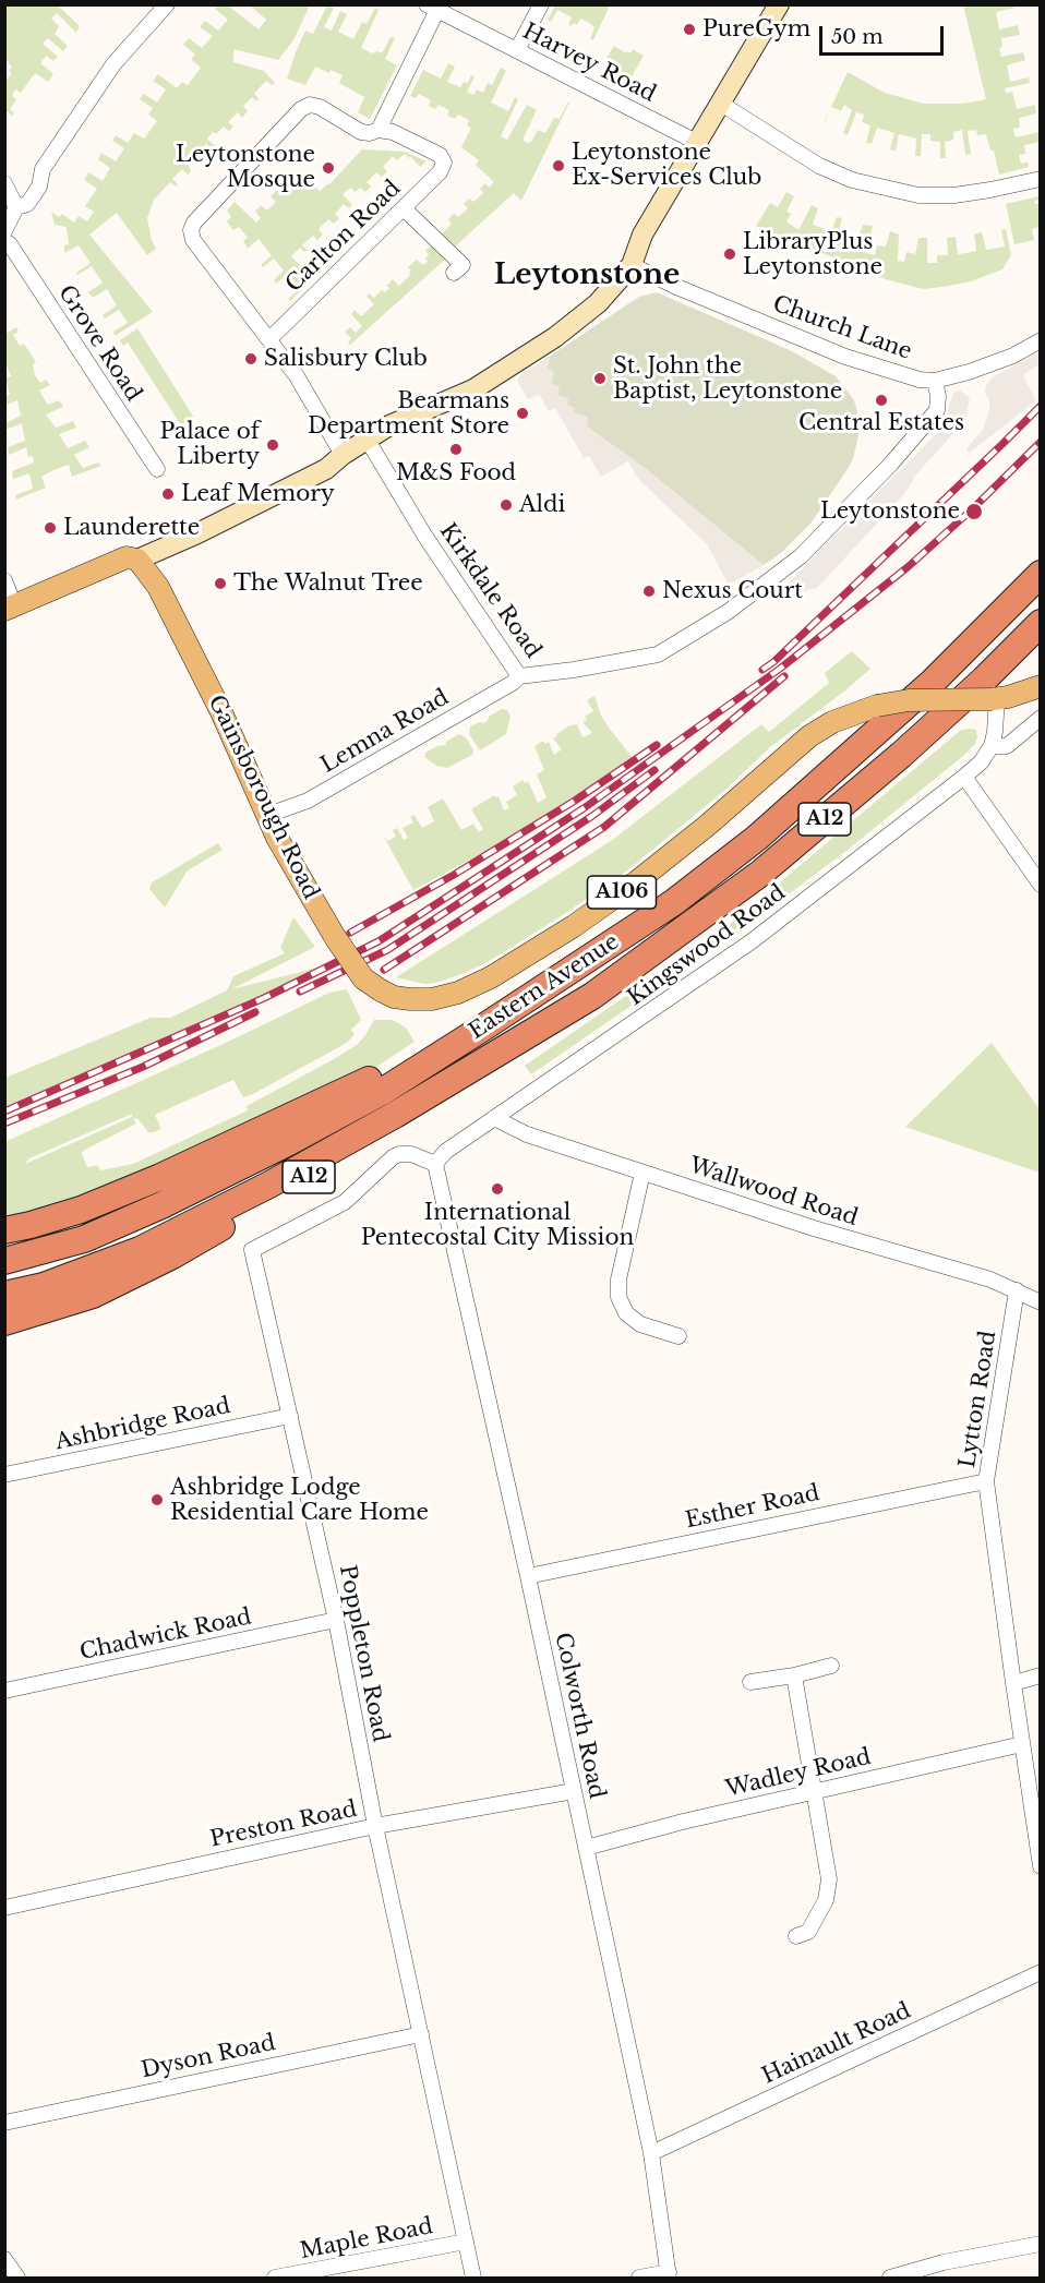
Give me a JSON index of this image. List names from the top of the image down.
{
  "streets": {
    "highway": ["A12", "Eastern Avenue"],
    "main road": ["Gainsborough Road", "A106"],
    "street": [
      "Harvey Road",
      "Carlton Road",
      "Church Lane",
      "Grove Road",
      "Kirkdale Road",
      "Lemna Road",
      "Kingswood Road",
      "Wallwood Road",
      "Lytton Road",
      "Ashbridge Road",
      "Esther Road",
      "Chadwick Road",
      "Poppleton Road",
      "Colworth Road",
      "Wadley Road",
      "Preston Road",
      "Hainault Road",
      "Dyson Road",
      "Maple Road"
    ]
  },
  "crossings": [
    ["Church Lane", "Kirkdale Road"],
    ["Kirkdale Road", "Lemna Road"],
    ["Lemna Road", "Gainsborough Road"],
    ["Gainsborough Road", "A106"],
    ["A12", "Eastern Avenue"],
    ["Kingswood Road", "Wallwood Road"],
    ["Kingswood Road", "Poppleton Road"],
    ["Kingswood Road", "Colworth Road"],
    ["Wallwood Road", "Lytton Road"],
    ["Lytton Road", "Esther Road"],
    ["Lytton Road", "Wadley Road"],
    ["Ashbridge Road", "Poppleton Road"],
    ["Esther Road", "Colworth Road"],
    ["Chadwick Road", "Poppleton Road"],
    ["Poppleton Road", "Colworth Road"],
    ["Poppleton Road", "Preston Road"],
    ["Poppleton Road", "Dyson Road"],
    ["Poppleton Road", "Maple Road"],
    ["Colworth Road", "Wadley Road"],
    ["Colworth Road", "Preston Road"],
    ["Colworth Road", "Hainault Road"]
  ],
  "districts": ["Leytonstone"],
  "places": [
    "PureGym",
    "Leytonstone Ex-Services Club",
    "Leytonstone Mosque",
    "LibraryPlus Leytonstone",
    "Salisbury Club",
    "St. John the Baptist, Leytonstone",
    "Central Estates",
    "Bearmans Department Store",
    "Palace of Liberty",
    "M&S Food",
    "Leaf Memory",
    "Aldi",
    "Leytonstone",
    "Launderette",
    "The Walnut Tree",
    "Nexus Court",
    "International Pentecostal City Mission",
    "Ashbridge Lodge Residential Care Home"
  ],
  "scale_bar": "50 m"
}
